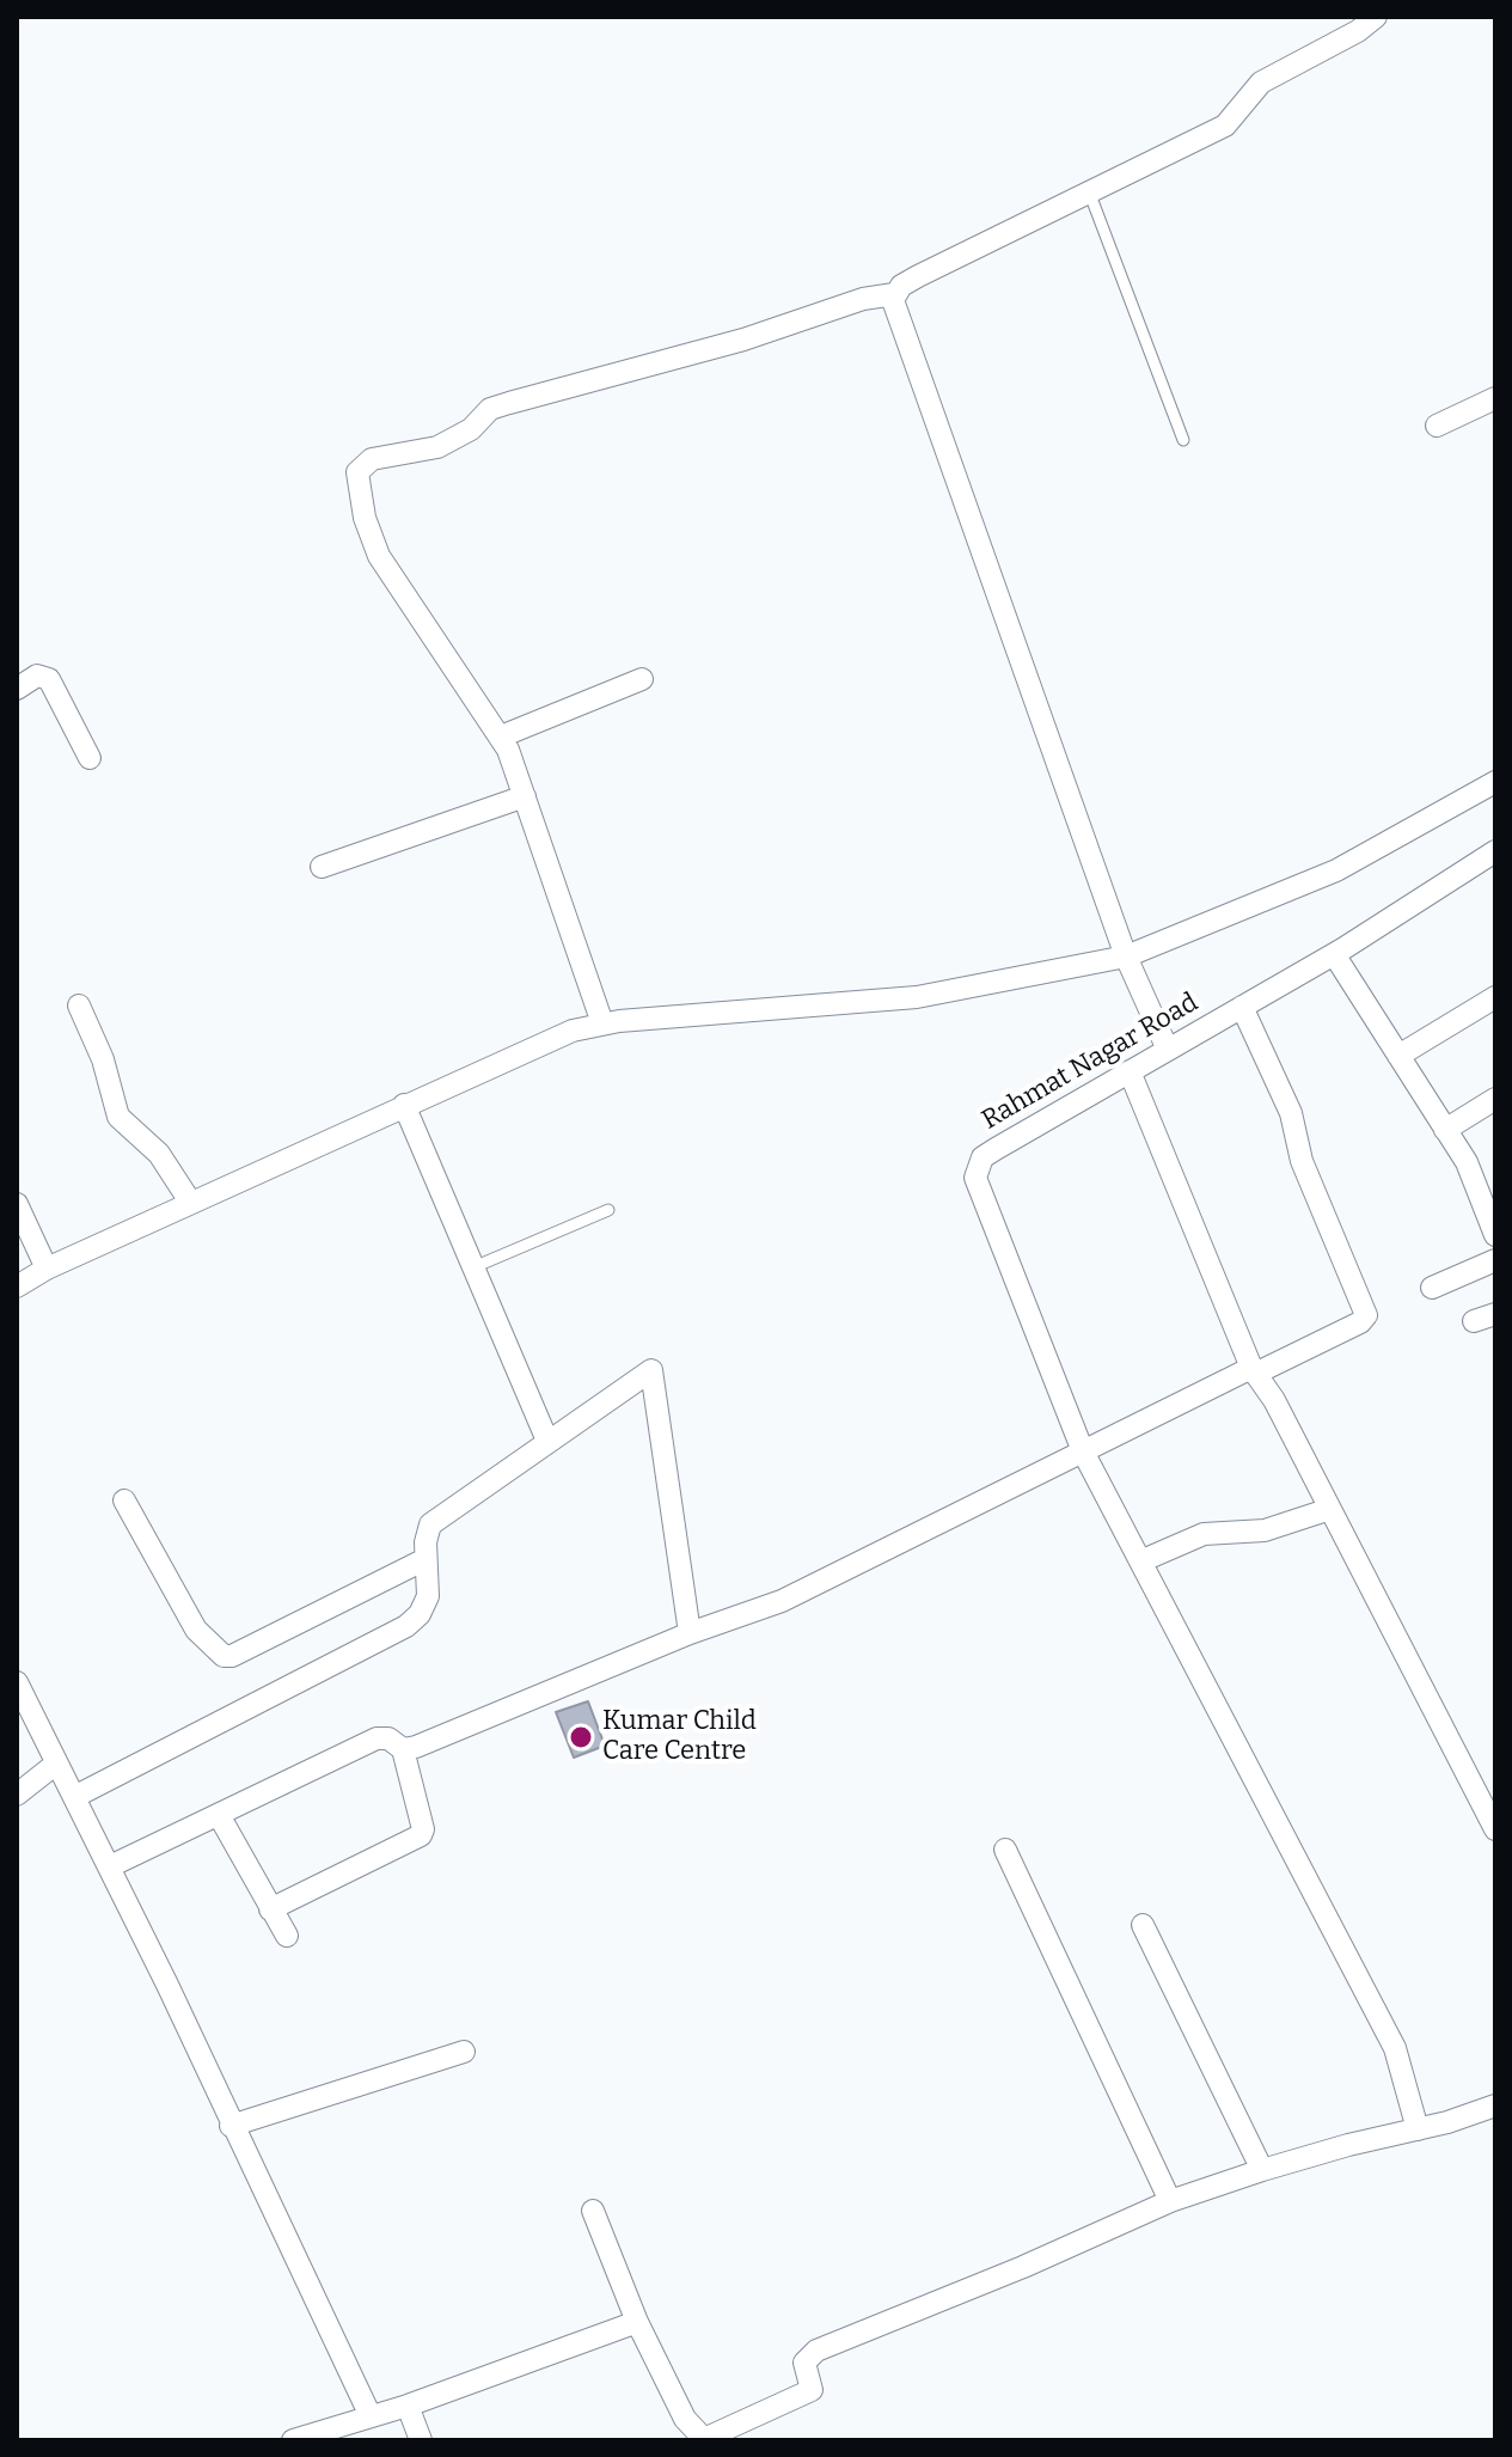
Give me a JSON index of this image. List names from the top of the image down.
{
  "streets": {
    "street": ["Rahmat Nagar Road"]
  },
  "places": ["Kumar Child Care Centre"]
}
